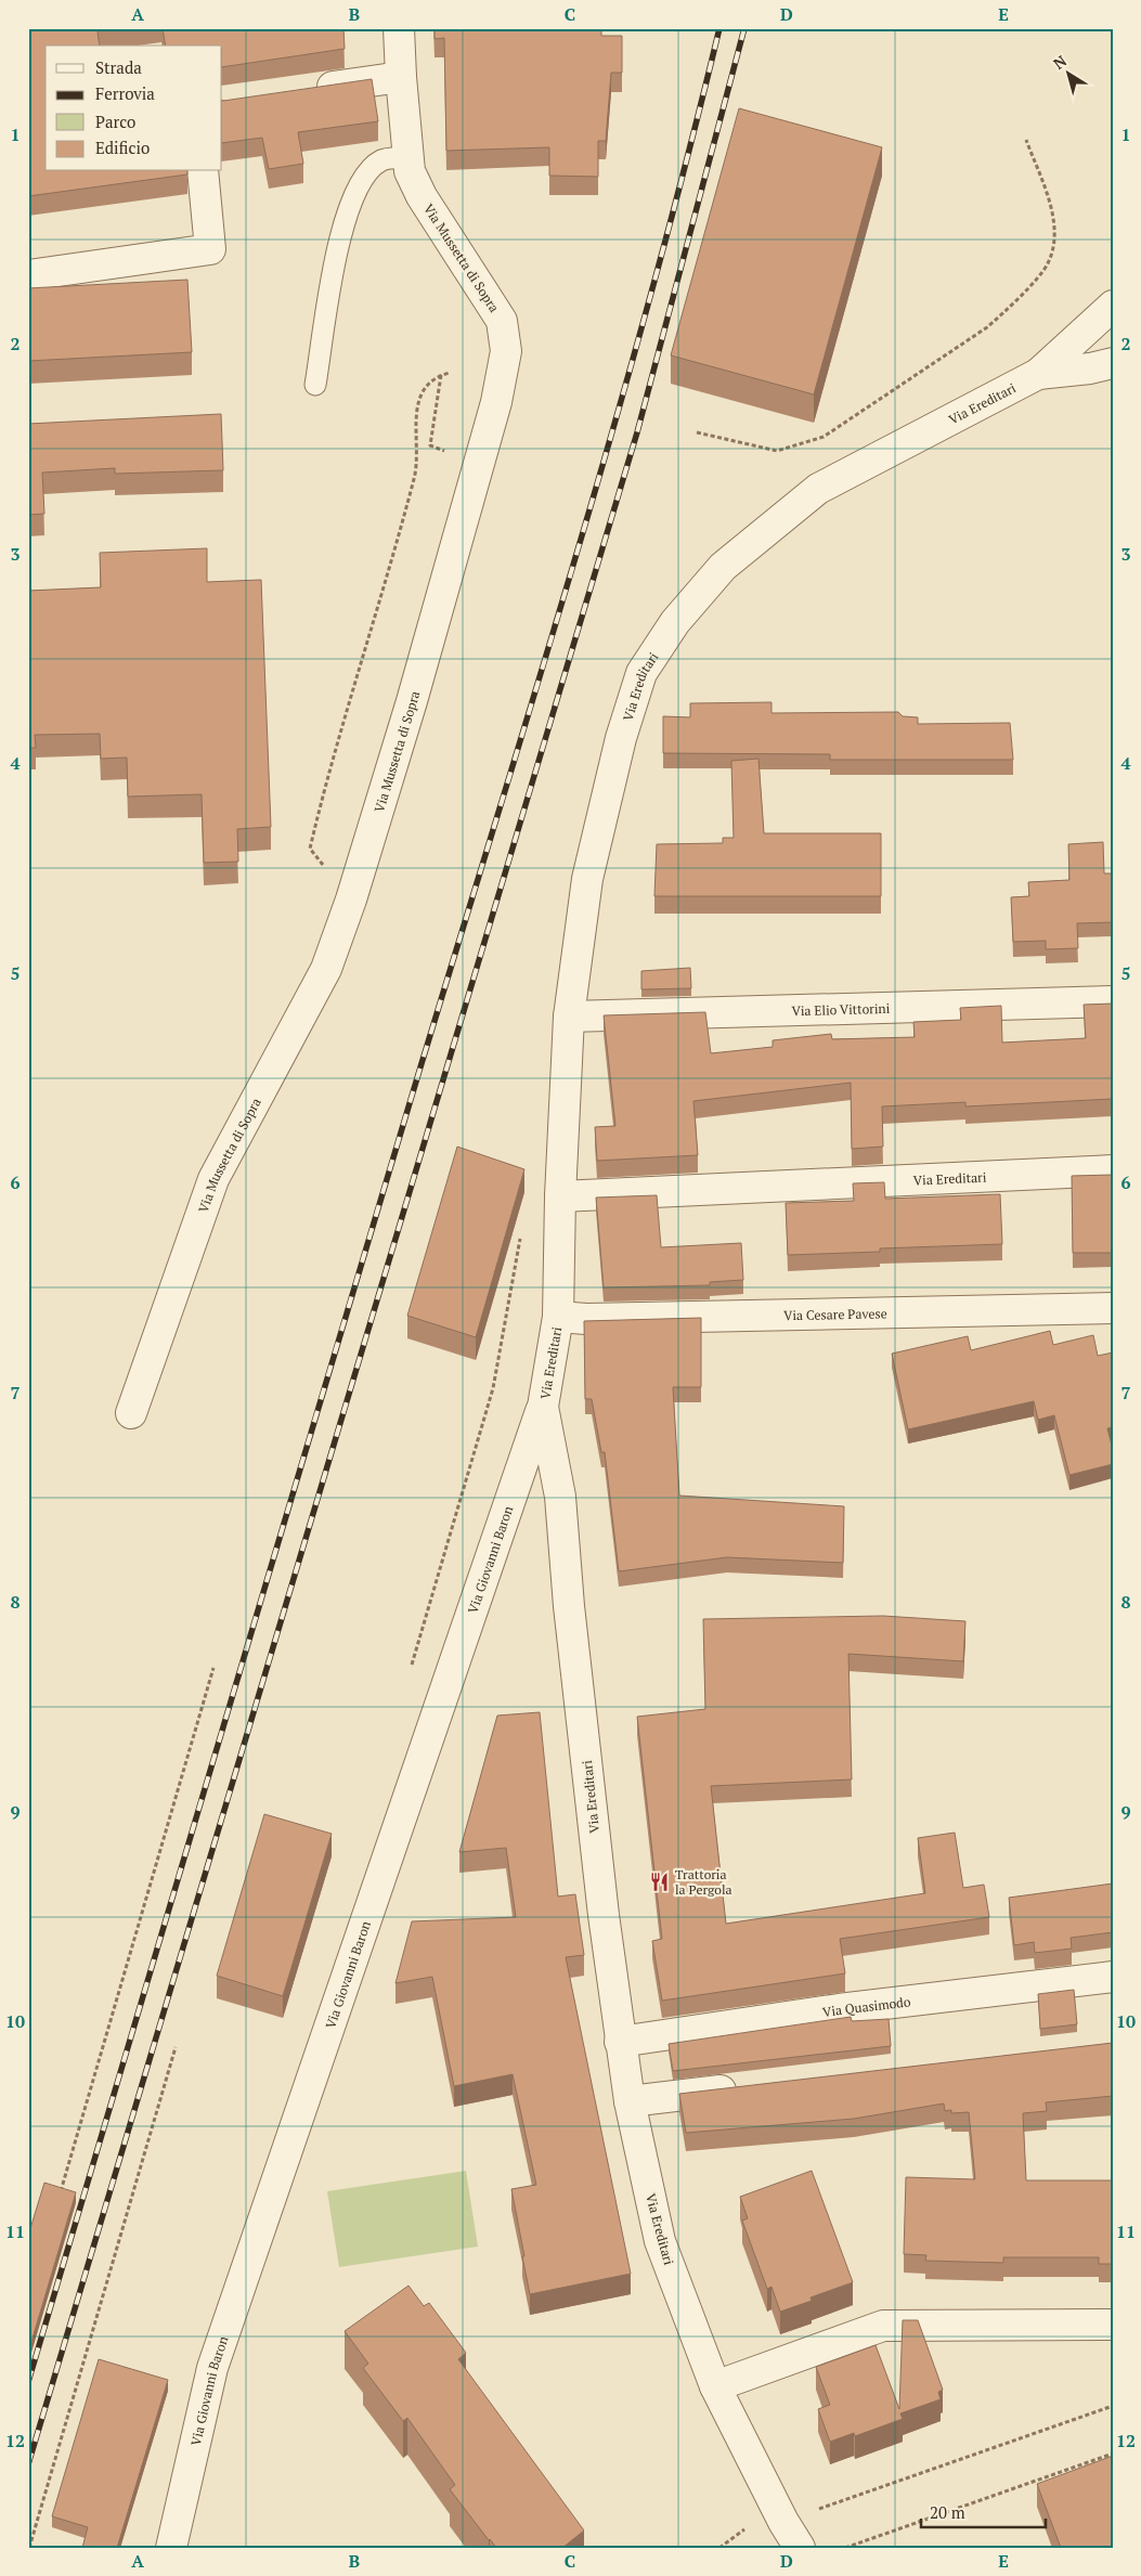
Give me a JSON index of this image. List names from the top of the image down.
{
  "streets": {
    "street": [
      "Via Mussetta di Sopra",
      "Via Ereditari",
      "Via Elio Vittorini",
      "Via Cesare Pavese",
      "Via Giovanni Baron",
      "Via Quasimodo"
    ]
  },
  "crossings": [
    ["Via Ereditari", "Via Elio Vittorini"],
    ["Via Ereditari", "Via Cesare Pavese"],
    ["Via Ereditari", "Via Giovanni Baron"],
    ["Via Ereditari", "Via Quasimodo"]
  ],
  "places": {
    "restaurant": ["Trattoria la Pergola"]
  },
  "legend": [
    "Strada",
    "Ferrovia",
    "Parco",
    "Edificio"
  ],
  "scale_bar": "20 m",
  "north": "top left",
  "grid": {
    "columns": [
      "A",
      "B",
      "C",
      "D",
      "E"
    ],
    "rows": [
      "1",
      "2",
      "3",
      "4",
      "5",
      "6",
      "7",
      "8",
      "9",
      "10",
      "11",
      "12"
    ]
  }
}
